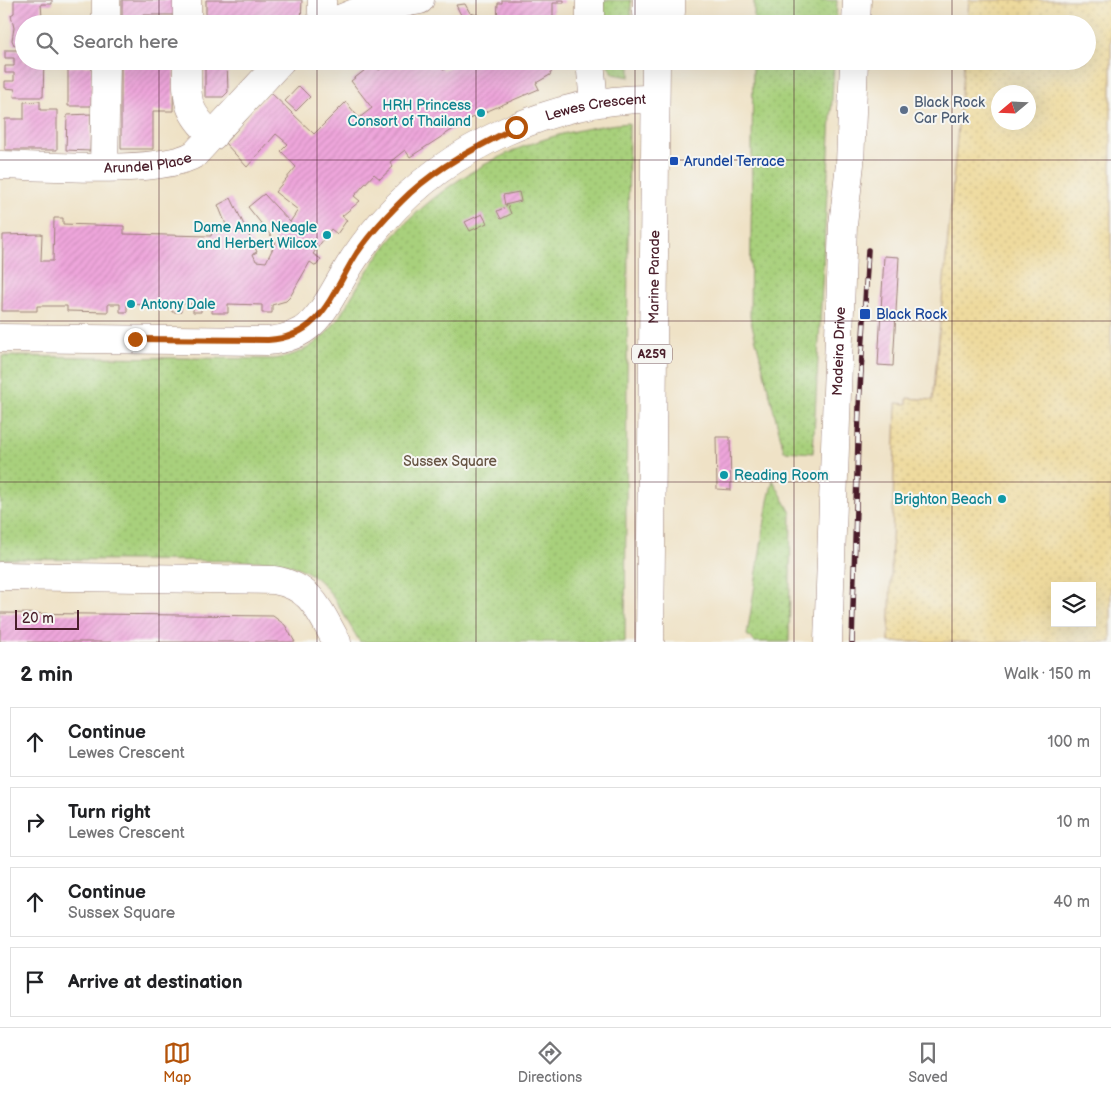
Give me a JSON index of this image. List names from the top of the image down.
{
  "streets": {
    "street": [
      "Lewes Crescent",
      "Arundel Place",
      "Marine Parade",
      "Madeira Drive",
      "A259"
    ]
  },
  "crossings": [
    ["Lewes Crescent", "Marine Parade"]
  ],
  "parks": ["Sussex Square"],
  "places": {
    "other": [
      "Black Rock Car Park",
      "HRH Princess Consort of Thailand",
      "Dame Anna Neagle and Herbert Wilcox",
      "Antony Dale",
      "Reading Room",
      "Brighton Beach"
    ],
    "transit": ["Arundel Terrace", "Black Rock"]
  },
  "scale_bar": "20 m",
  "north": "left",
  "page": {
    "search": "Search here",
    "scale": "20 m",
    "heading": ["2 min", "Walk · 150 m"],
    "list": [
      ["Continue", "Lewes Crescent", "100 m"],
      ["Turn right", "Lewes Crescent", "10 m"],
      ["Continue", "Sussex Square", "40 m"],
      "Arrive at destination"
    ],
    "nav": ["Map", "Directions", "Saved"]
  }
}
